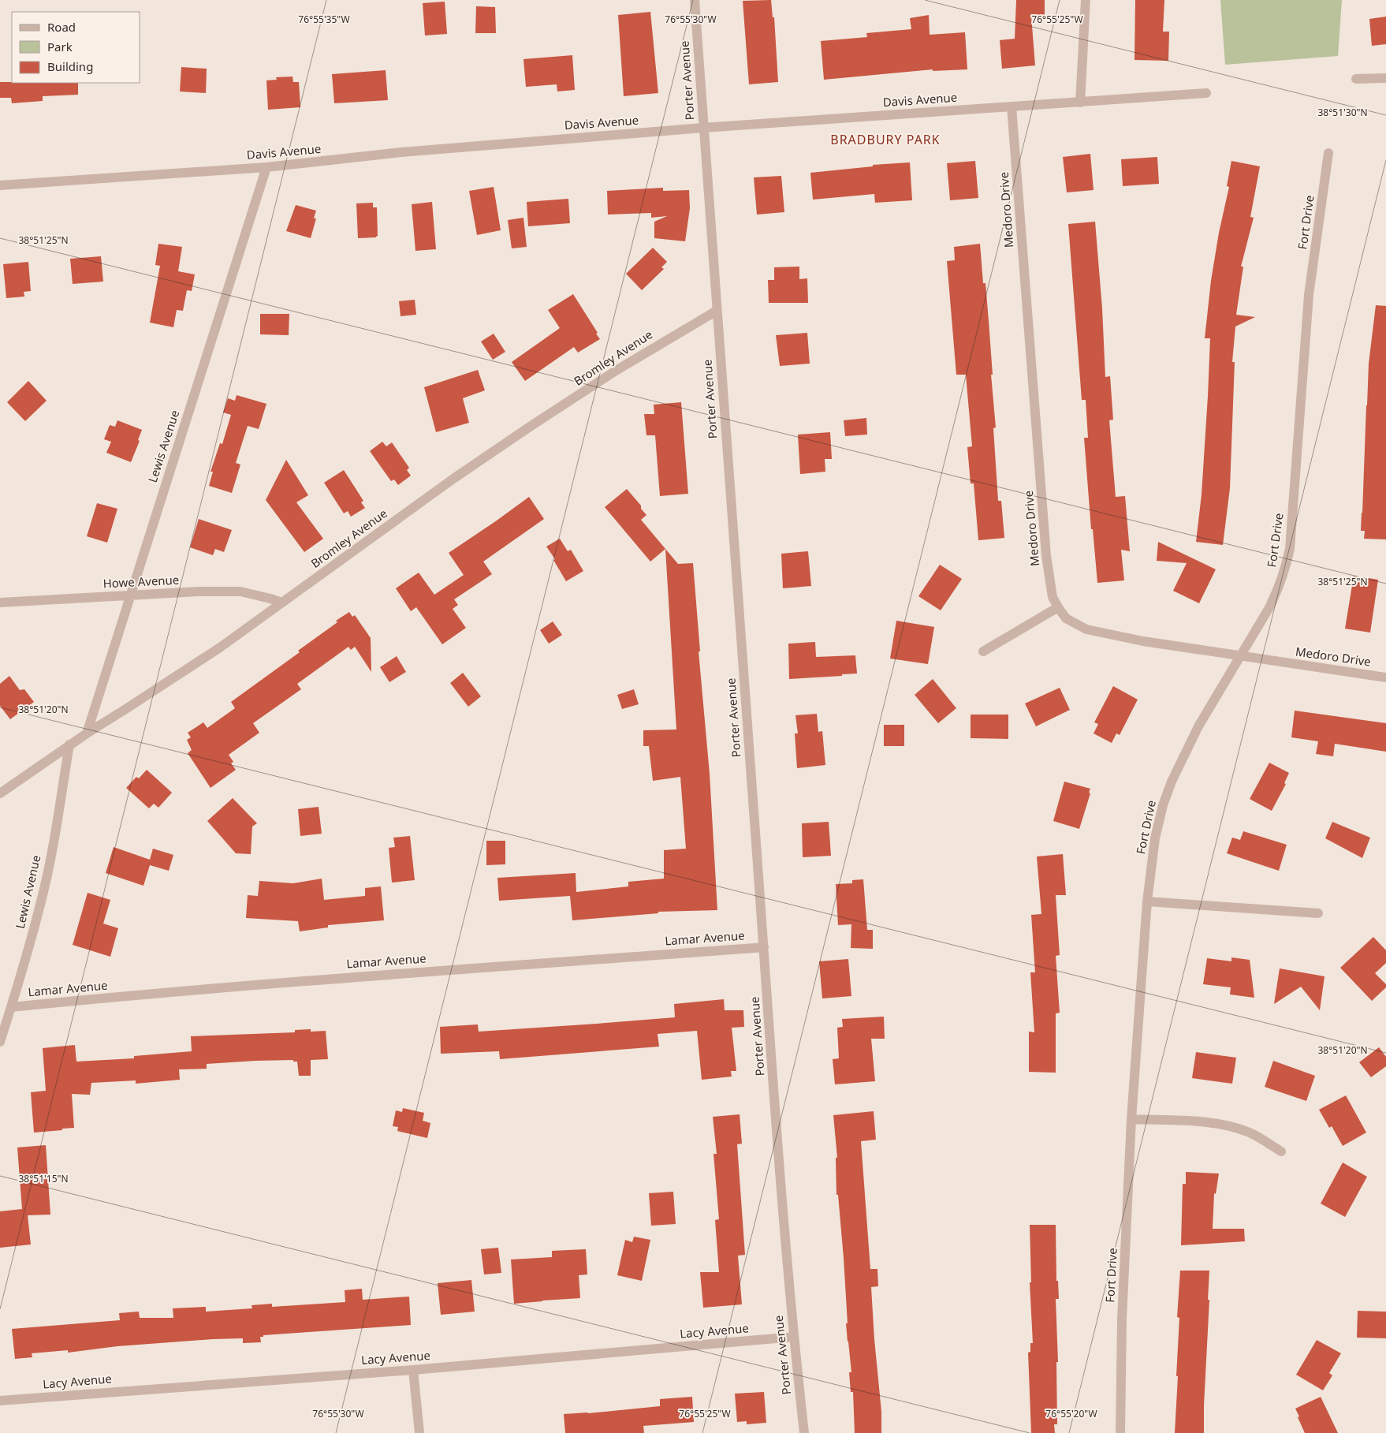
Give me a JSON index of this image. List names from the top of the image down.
{
  "streets": {
    "street": [
      "Porter Avenue",
      "Davis Avenue",
      "Medoro Drive",
      "Fort Drive",
      "Bromley Avenue",
      "Lewis Avenue",
      "Howe Avenue",
      "Lamar Avenue",
      "Lacy Avenue"
    ]
  },
  "crossings": [
    ["Porter Avenue", "Davis Avenue"],
    ["Porter Avenue", "Bromley Avenue"],
    ["Porter Avenue", "Lamar Avenue"],
    ["Porter Avenue", "Lacy Avenue"],
    ["Davis Avenue", "Medoro Drive"],
    ["Davis Avenue", "Lewis Avenue"],
    ["Medoro Drive", "Fort Drive"],
    ["Bromley Avenue", "Lewis Avenue"],
    ["Bromley Avenue", "Howe Avenue"],
    ["Lewis Avenue", "Howe Avenue"],
    ["Lewis Avenue", "Lamar Avenue"]
  ],
  "districts": ["BRADBURY PARK"],
  "legend": ["Road", "Park", "Building"],
  "coordinates": [
    "76°55'30\"W",
    "76°55'35\"W",
    "76°55'25\"W",
    "38°51'30\"N",
    "38°51'25\"N",
    "38°51'20\"N",
    "38°51'15\"N",
    "76°55'20\"W"
  ]
}
